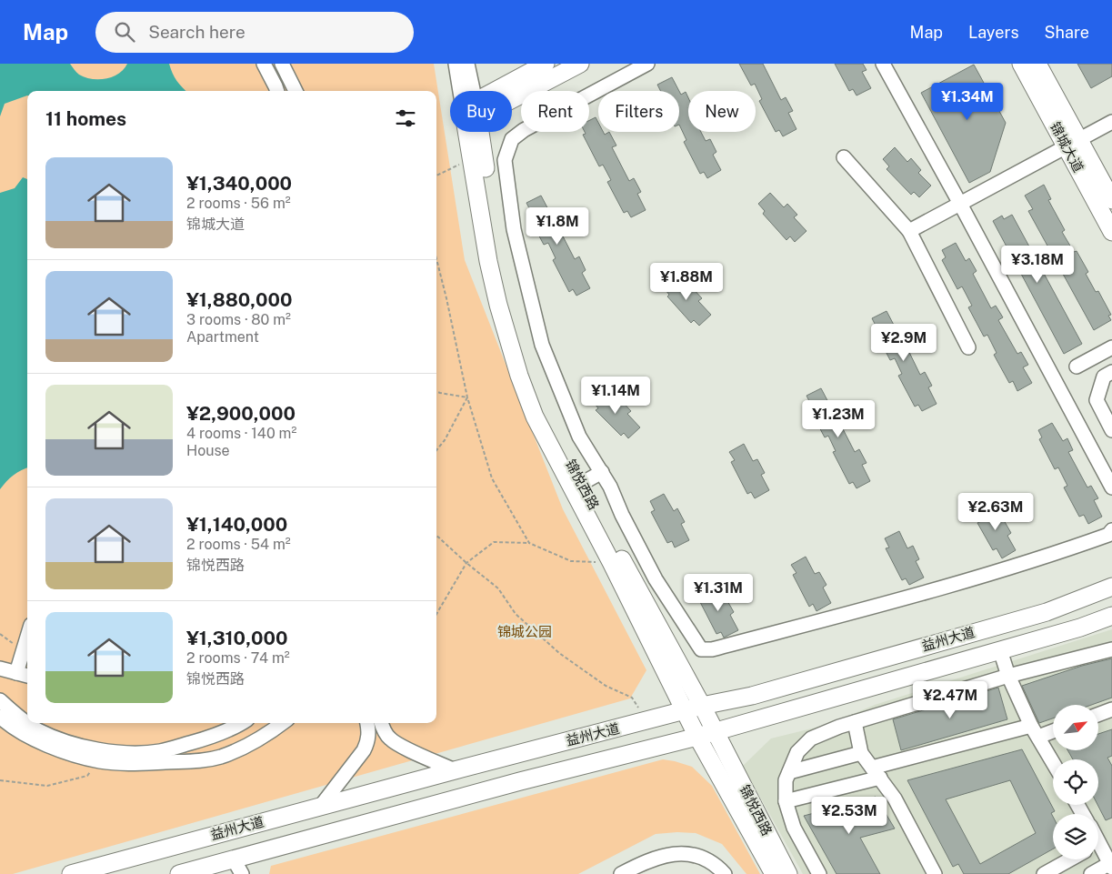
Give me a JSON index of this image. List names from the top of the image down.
{
  "streets": {
    "main road": ["锦城大道", "锦悦西路", "益州大道"]
  },
  "crossings": [
    ["锦悦西路", "益州大道"]
  ],
  "parks": ["锦城公园"],
  "north": "top right",
  "page": {
    "header": "Map",
    "search": "Search here",
    "nav": ["Map", "Layers", "Share"],
    "price": [
      "¥1.34M",
      "¥1.8M",
      "¥3.18M",
      "¥1.88M",
      "¥2.9M",
      "¥1.14M",
      "¥1.23M",
      "¥2.63M",
      "¥1.31M",
      "¥2.47M",
      "¥2.53M"
    ],
    "chip": [
      "Buy",
      "Rent",
      "Filters",
      "New"
    ],
    "heading": "11 homes",
    "list": [
      {
        "name": "¥1,340,000",
        "note": "2 rooms · 56 m² · 锦城大道"
      },
      {
        "name": "¥1,880,000",
        "note": "3 rooms · 80 m² · Apartment"
      },
      {
        "name": "¥2,900,000",
        "note": "4 rooms · 140 m² · House"
      },
      {
        "name": "¥1,140,000",
        "note": "2 rooms · 54 m² · 锦悦西路"
      },
      {
        "name": "¥1,310,000",
        "note": "2 rooms · 74 m² · 锦悦西路"
      }
    ]
  }
}
